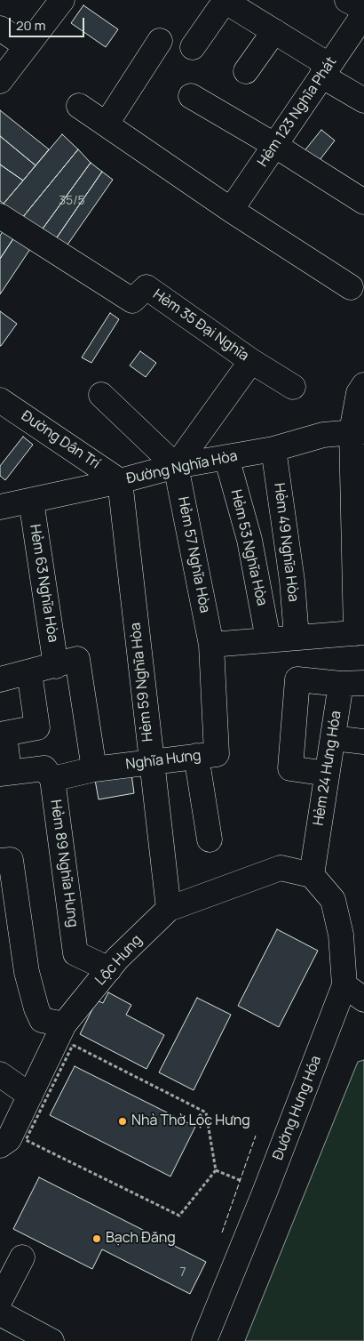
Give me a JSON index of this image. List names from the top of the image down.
{
  "streets": {
    "street": [
      "Hẻm 123 Nghĩa Phát",
      "Hẻm 35 Đại Nghĩa",
      "Đường Dân Trí",
      "Đường Nghĩa Hòa",
      "Hẻm 49 Nghĩa Hòa",
      "Hẻm 53 Nghĩa Hòa",
      "Hẻm 57 Nghĩa Hòa",
      "Hẻm 63 Nghĩa Hòa",
      "Hẻm 59 Nghĩa Hòa",
      "Nghĩa Hưng",
      "Hẻm 24 Hưng Hóa",
      "Hẻm 89 Nghĩa Hưng",
      "Lộc Hưng",
      "Đường Hưng Hóa"
    ]
  },
  "crossings": [
    ["Đường Dân Trí", "Đường Nghĩa Hòa"],
    ["Đường Dân Trí", "Hẻm 59 Nghĩa Hòa"],
    ["Đường Nghĩa Hòa", "Hẻm 49 Nghĩa Hòa"],
    ["Đường Nghĩa Hòa", "Hẻm 53 Nghĩa Hòa"],
    ["Đường Nghĩa Hòa", "Hẻm 57 Nghĩa Hòa"],
    ["Đường Nghĩa Hòa", "Hẻm 63 Nghĩa Hòa"],
    ["Đường Nghĩa Hòa", "Hẻm 59 Nghĩa Hòa"],
    ["Hẻm 57 Nghĩa Hòa", "Nghĩa Hưng"],
    ["Hẻm 59 Nghĩa Hòa", "Nghĩa Hưng"],
    ["Hẻm 59 Nghĩa Hòa", "Lộc Hưng"],
    ["Nghĩa Hưng", "Hẻm 89 Nghĩa Hưng"],
    ["Hẻm 24 Hưng Hóa", "Lộc Hưng"],
    ["Hẻm 24 Hưng Hóa", "Đường Hưng Hóa"],
    ["Hẻm 89 Nghĩa Hưng", "Lộc Hưng"],
    ["Lộc Hưng", "Đường Hưng Hóa"]
  ],
  "places": ["Nhà Thờ Lộc Hưng", "Bạch Đăng"],
  "house_numbers": ["35/5", "7"],
  "scale_bar": "20 m"
}
